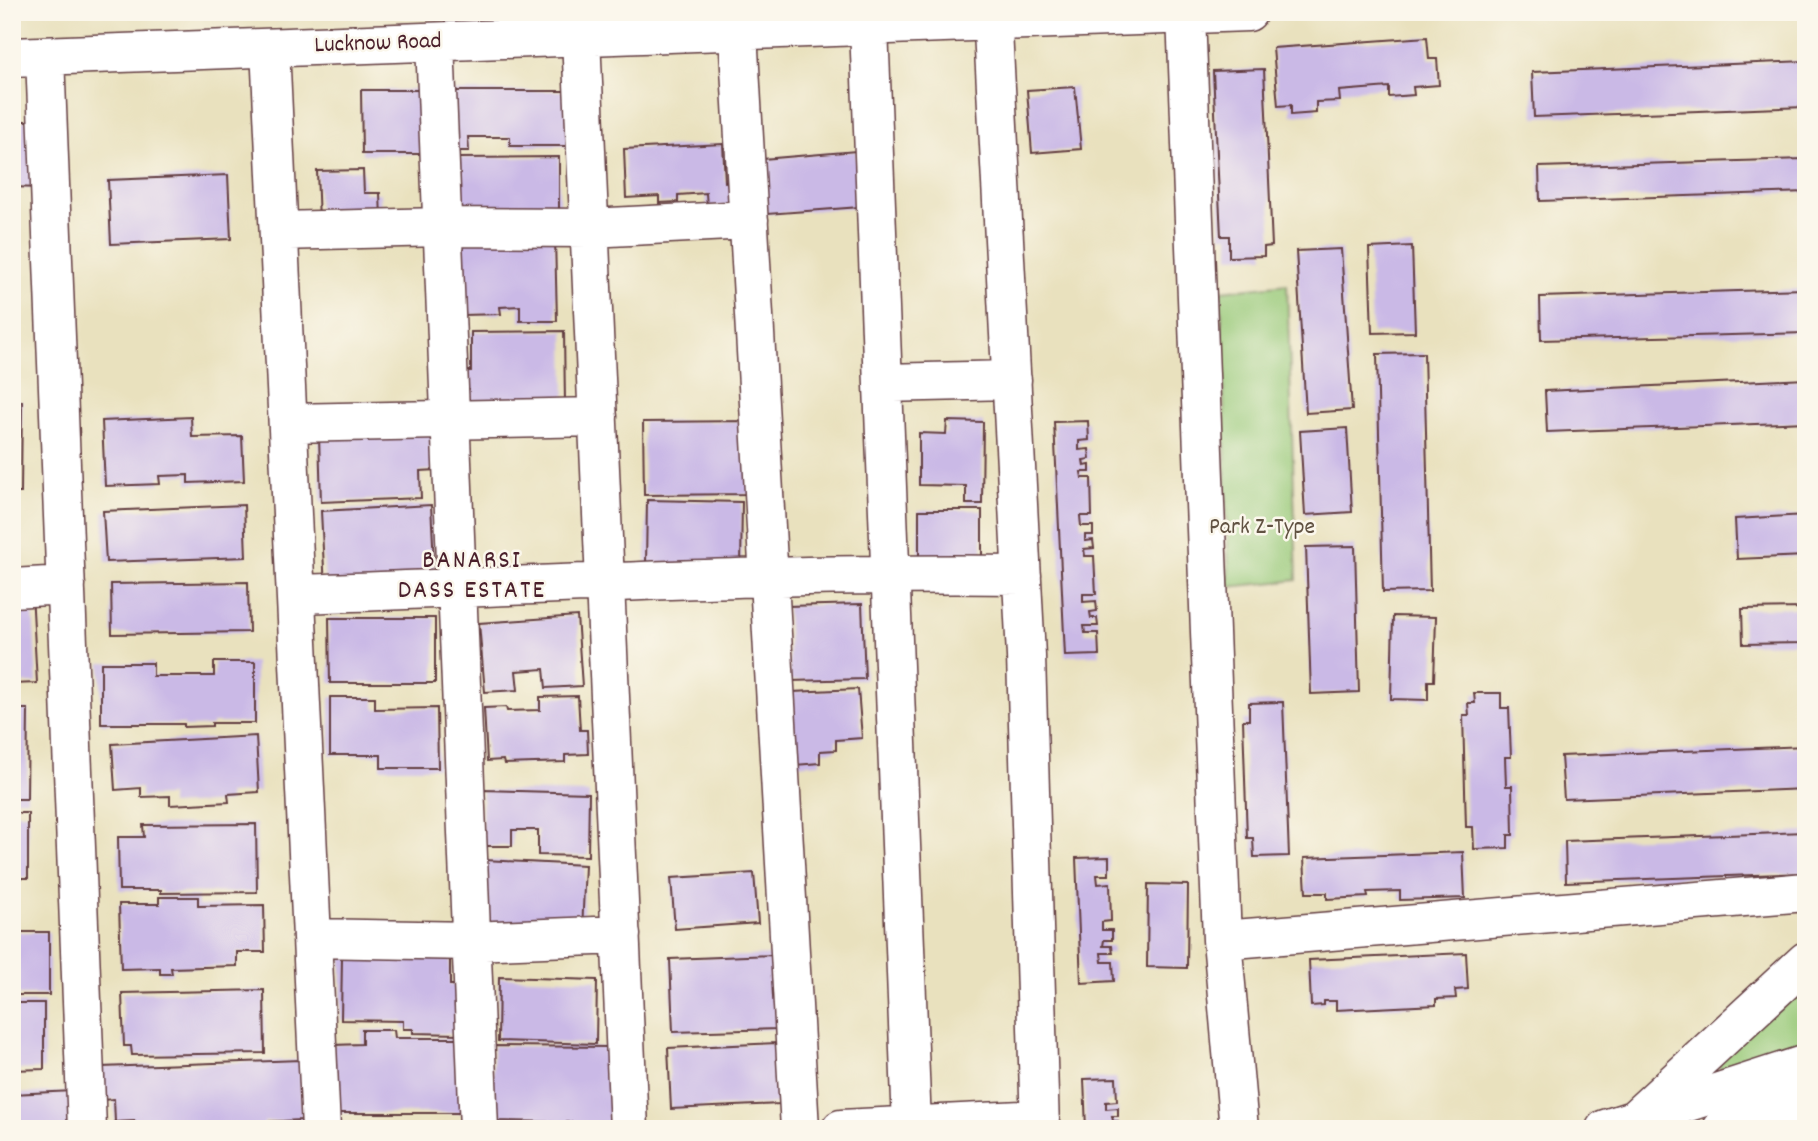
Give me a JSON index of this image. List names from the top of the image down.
{
  "streets": {
    "street": ["Lucknow Road"]
  },
  "districts": ["BANARSI DASS ESTATE"],
  "parks": ["Park Z-Type"]
}
